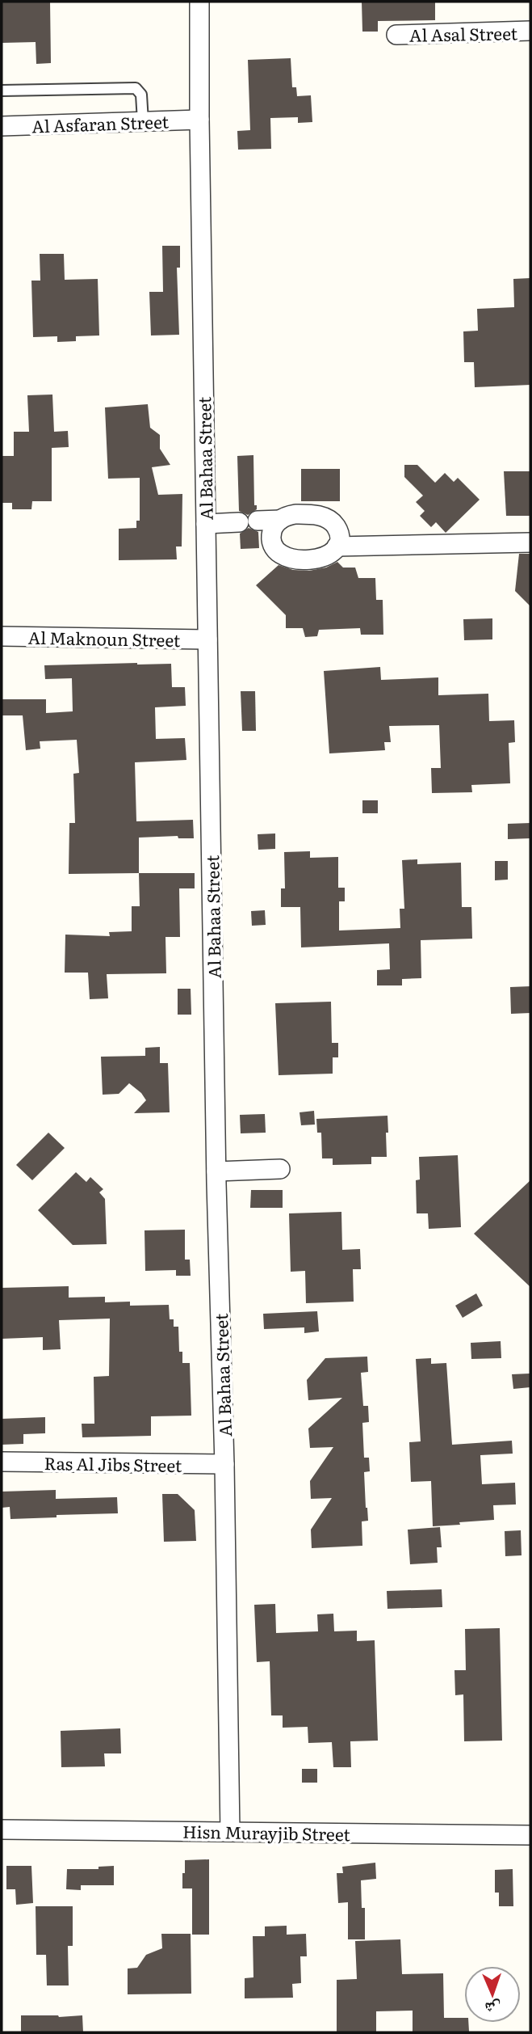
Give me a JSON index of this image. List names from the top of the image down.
{
  "streets": {
    "street": [
      "Al Asal Street",
      "Al Asfaran Street",
      "Al Bahaa Street",
      "Al Maknoun Street",
      "Ras Al Jibs Street",
      "Hisn Murayjib Street"
    ]
  },
  "crossings": [
    ["Al Asfaran Street", "Al Bahaa Street"],
    ["Al Bahaa Street", "Al Maknoun Street"],
    ["Al Bahaa Street", "Ras Al Jibs Street"],
    ["Al Bahaa Street", "Hisn Murayjib Street"]
  ],
  "north": "bottom"
}
